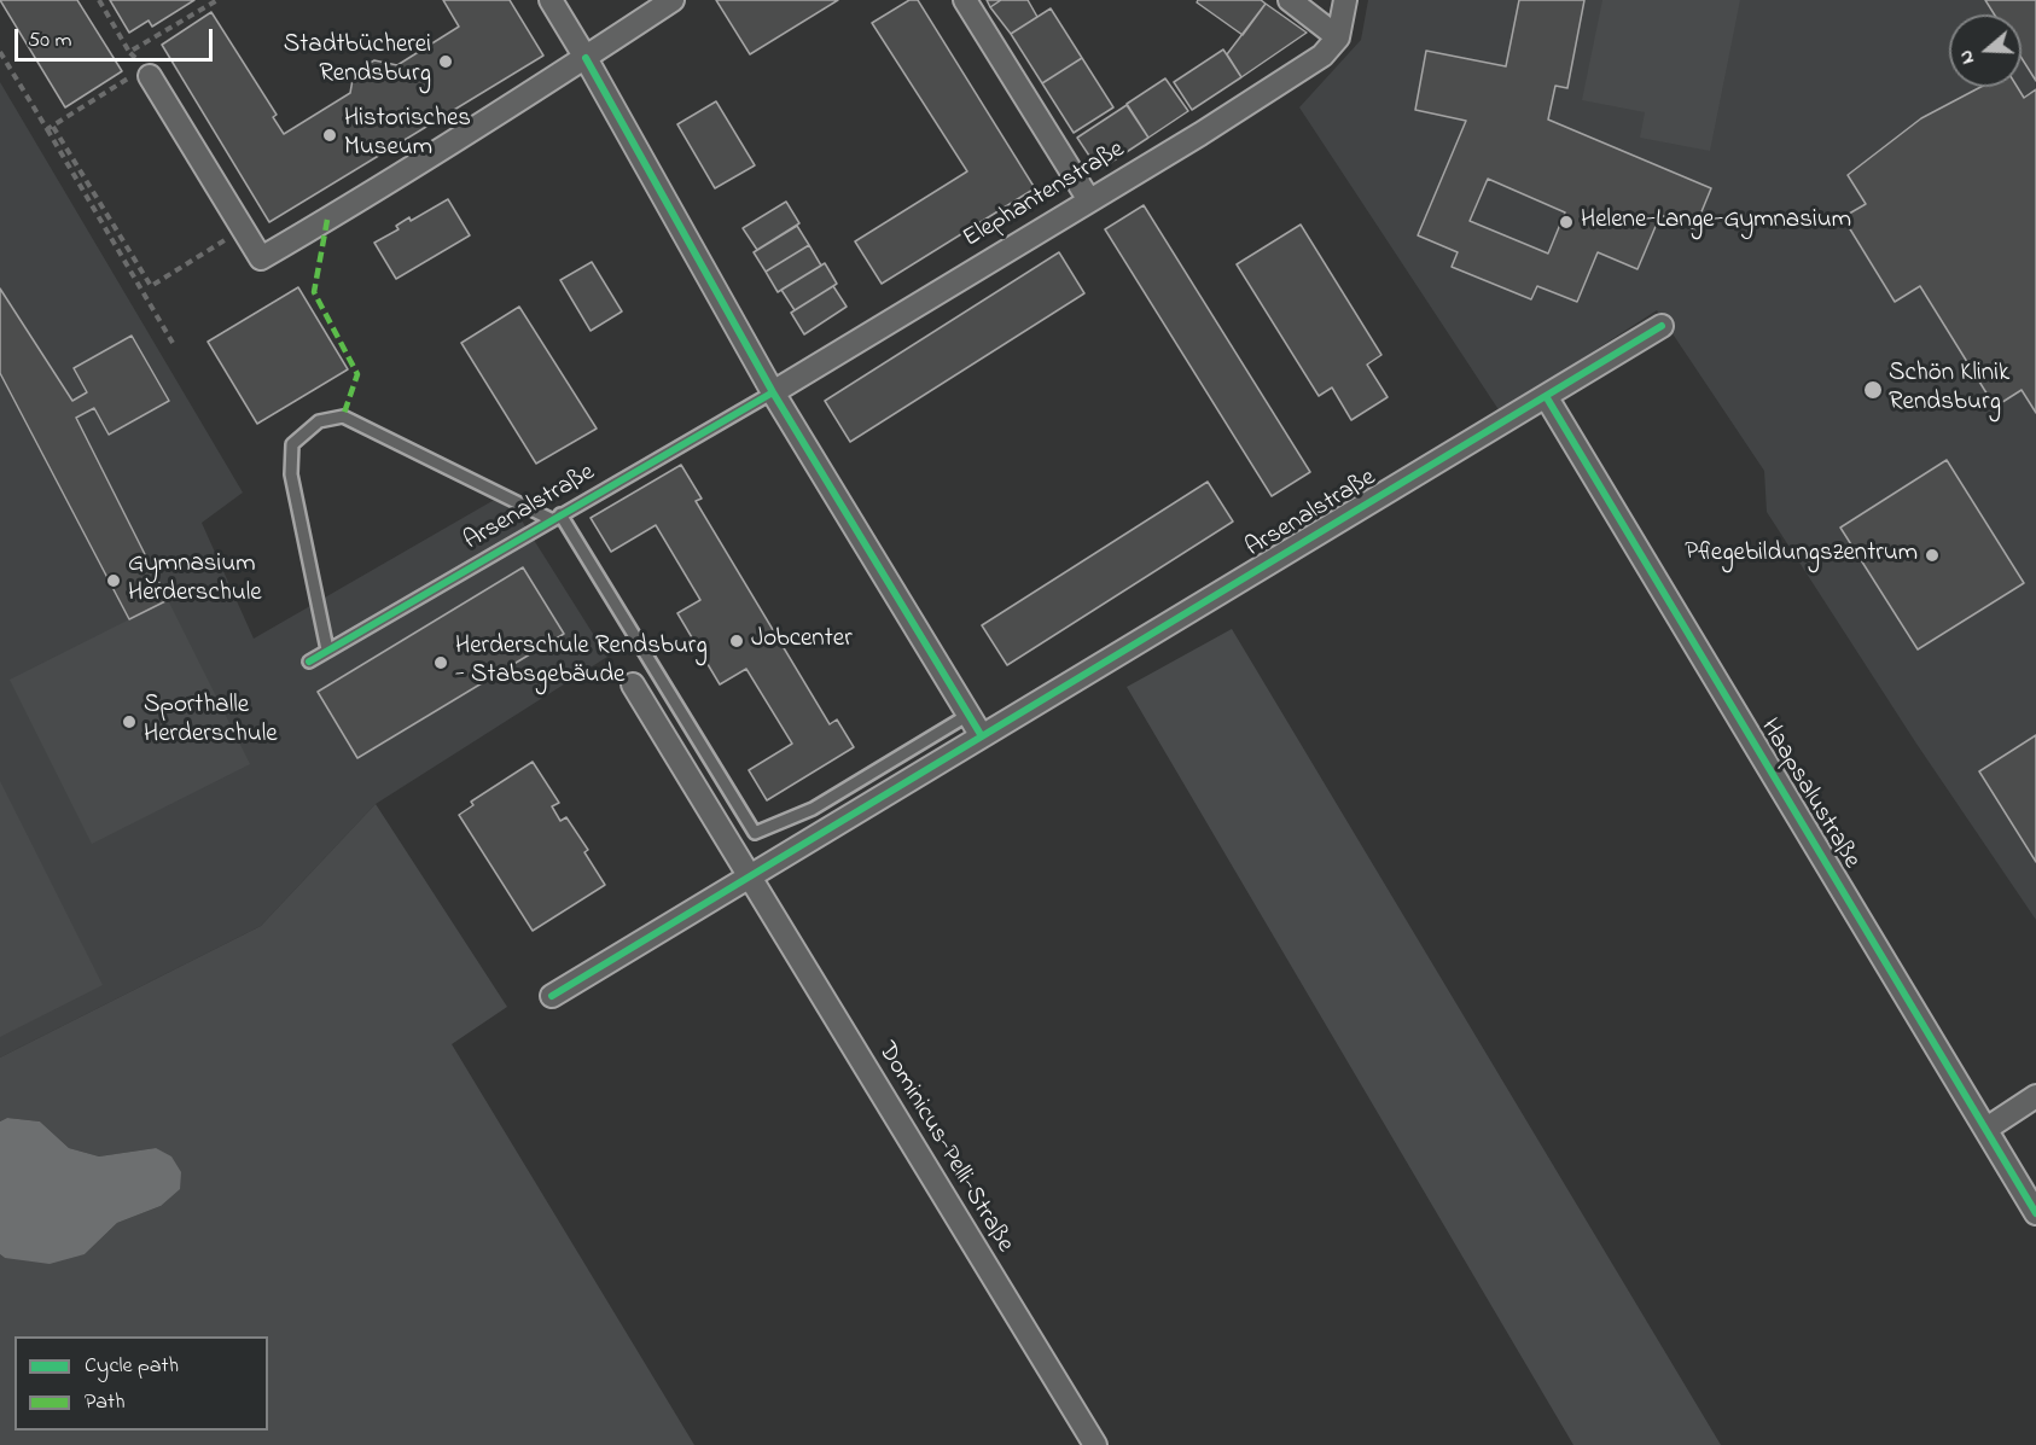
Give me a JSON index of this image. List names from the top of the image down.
{
  "streets": {
    "street": [
      "Elephantenstraße",
      "Arsenalstraße",
      "Haapsalustraße",
      "Dominicus-Pelli-Straße"
    ]
  },
  "crossings": [
    ["Elephantenstraße", "Arsenalstraße"],
    ["Arsenalstraße", "Haapsalustraße"],
    ["Arsenalstraße", "Dominicus-Pelli-Straße"]
  ],
  "places": [
    "Stadtbücherei Rendsburg",
    "Historisches Museum",
    "Helene-Lange-Gymnasium",
    "Schön Klinik Rendsburg",
    "Pflegebildungszentrum",
    "Gymnasium Herderschule",
    "Jobcenter",
    "Herderschule Rendsburg - Stabsgebäude",
    "Sporthalle Herderschule"
  ],
  "legend": ["Cycle path", "Path"],
  "scale_bar": "50 m",
  "north": "left"
}
